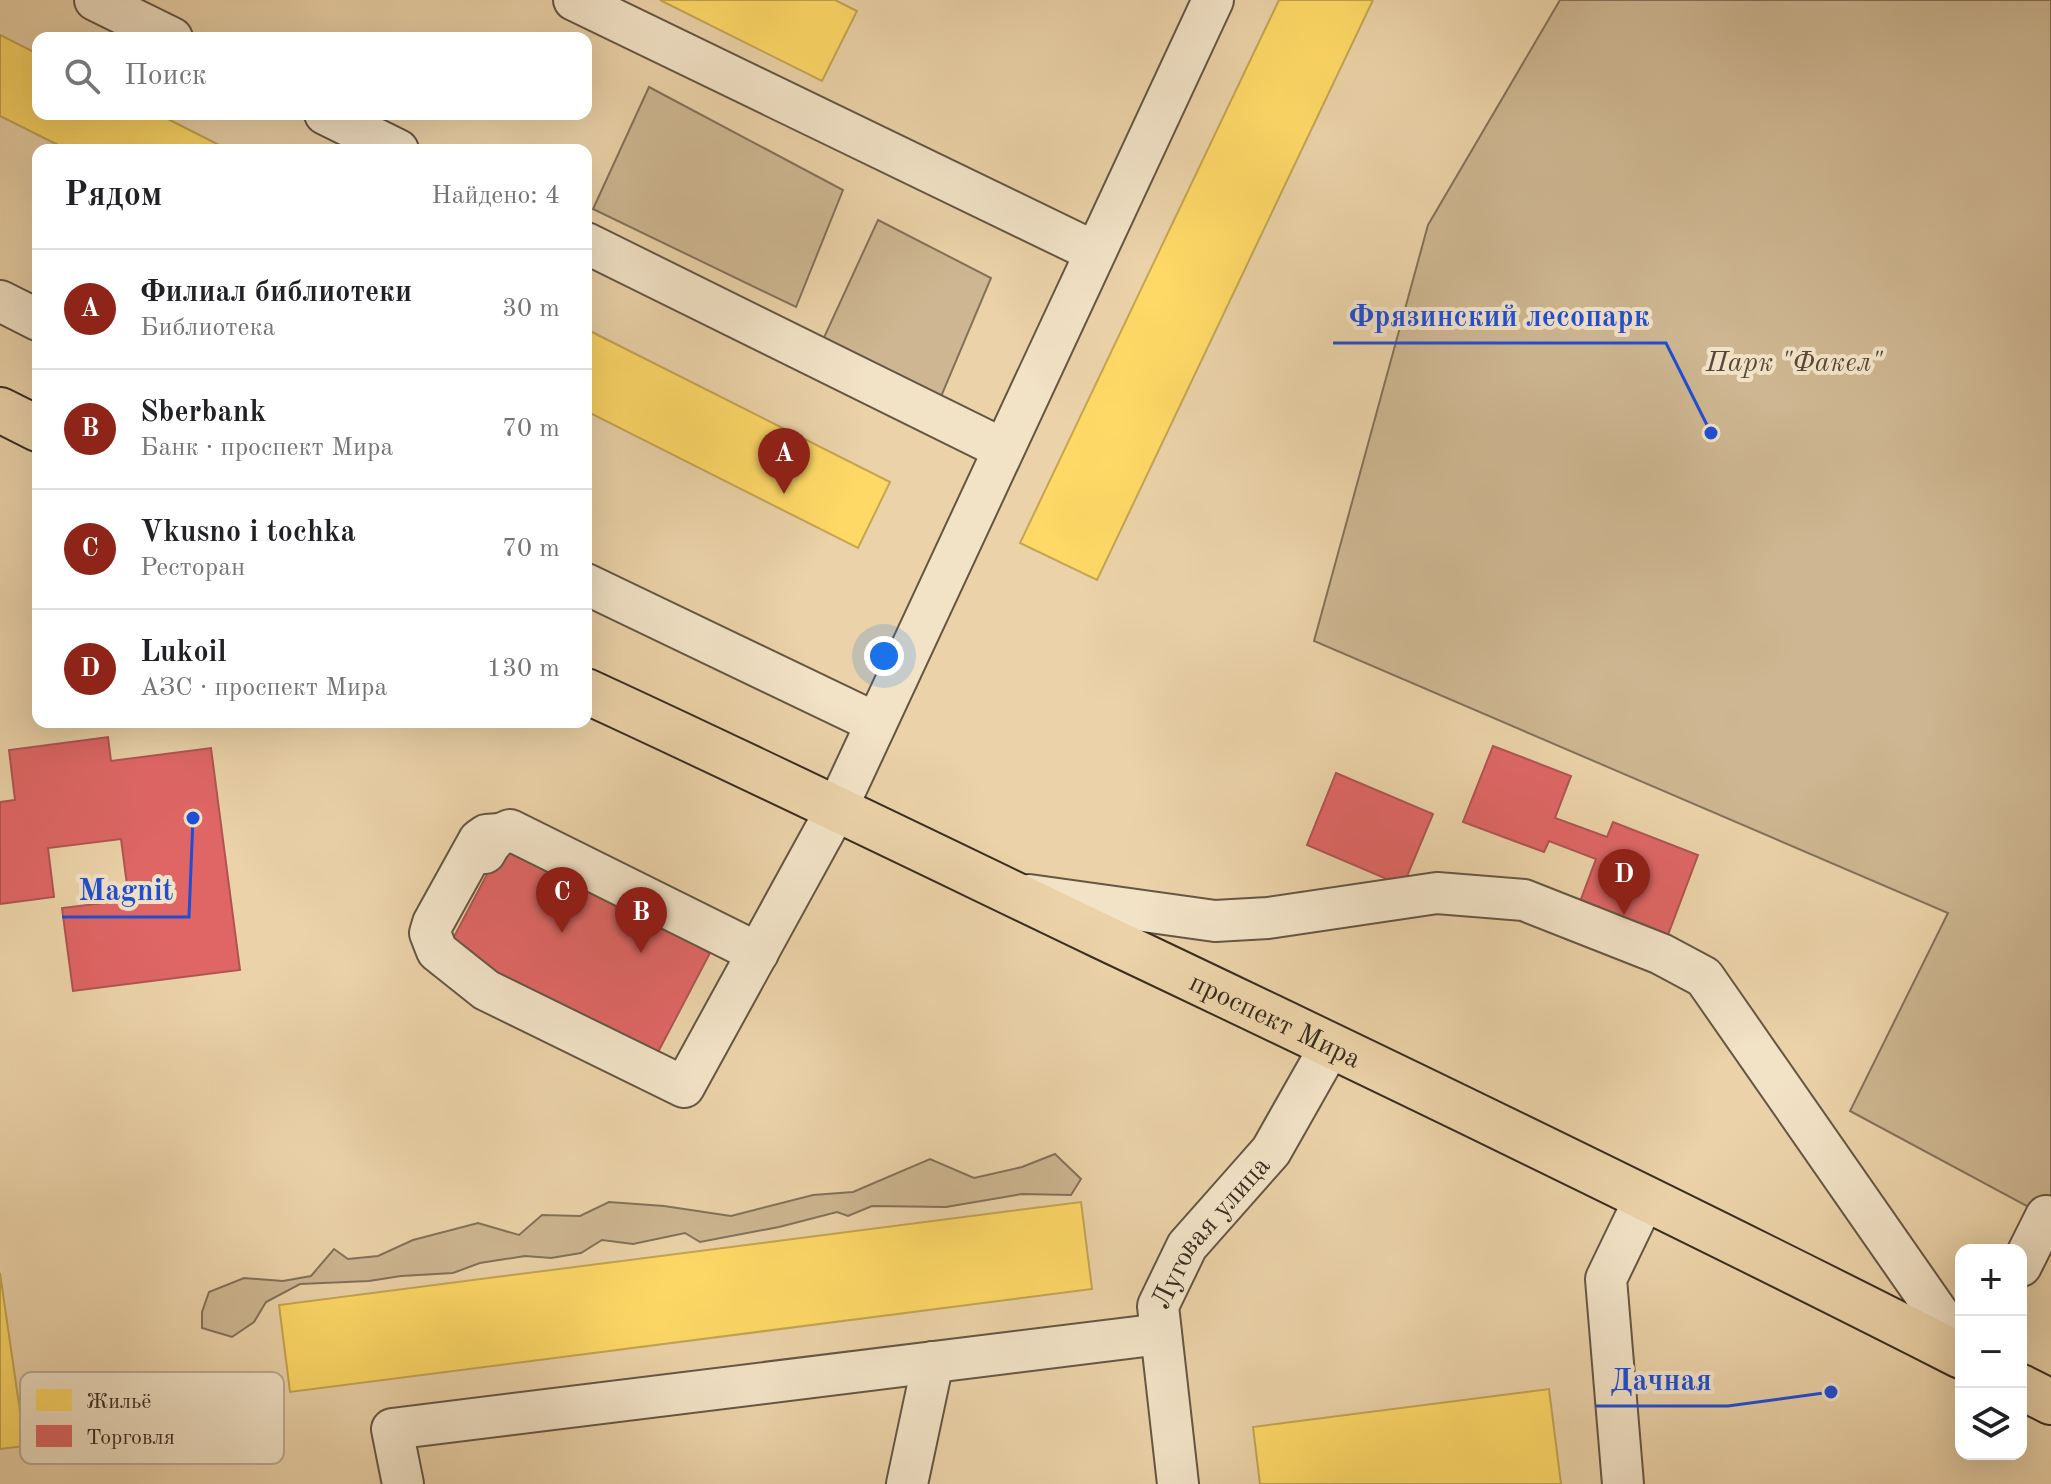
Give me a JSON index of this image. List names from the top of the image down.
{
  "streets": {
    "main road": ["проспект Мира"],
    "street": ["Луговая улица"]
  },
  "crossings": [
    ["проспект Мира", "Луговая улица"]
  ],
  "parks": ["Парк \"Факел\""],
  "places": ["Фрязинский лесопарк", "Magnit", "Дачная"],
  "legend": ["Жильё", "Торговля"],
  "page": {
    "search": "Поиск",
    "heading": ["Рядом", "Найдено: 4"],
    "list": [
      {
        "mark": "A",
        "name": "Филиал библиотеки",
        "note": "Библиотека",
        "value": "30 m"
      },
      {
        "mark": "B",
        "name": "Sberbank",
        "note": "Банк · проспект Мира",
        "value": "70 m"
      },
      {
        "mark": "C",
        "name": "Vkusno i tochka",
        "note": "Ресторан",
        "value": "70 m"
      },
      {
        "mark": "D",
        "name": "Lukoil",
        "note": "АЗС · проспект Мира",
        "value": "130 m"
      }
    ],
    "pins": [
      "A",
      "D",
      "C",
      "B"
    ],
    "map_buttons": ["+", "−"]
  }
}
